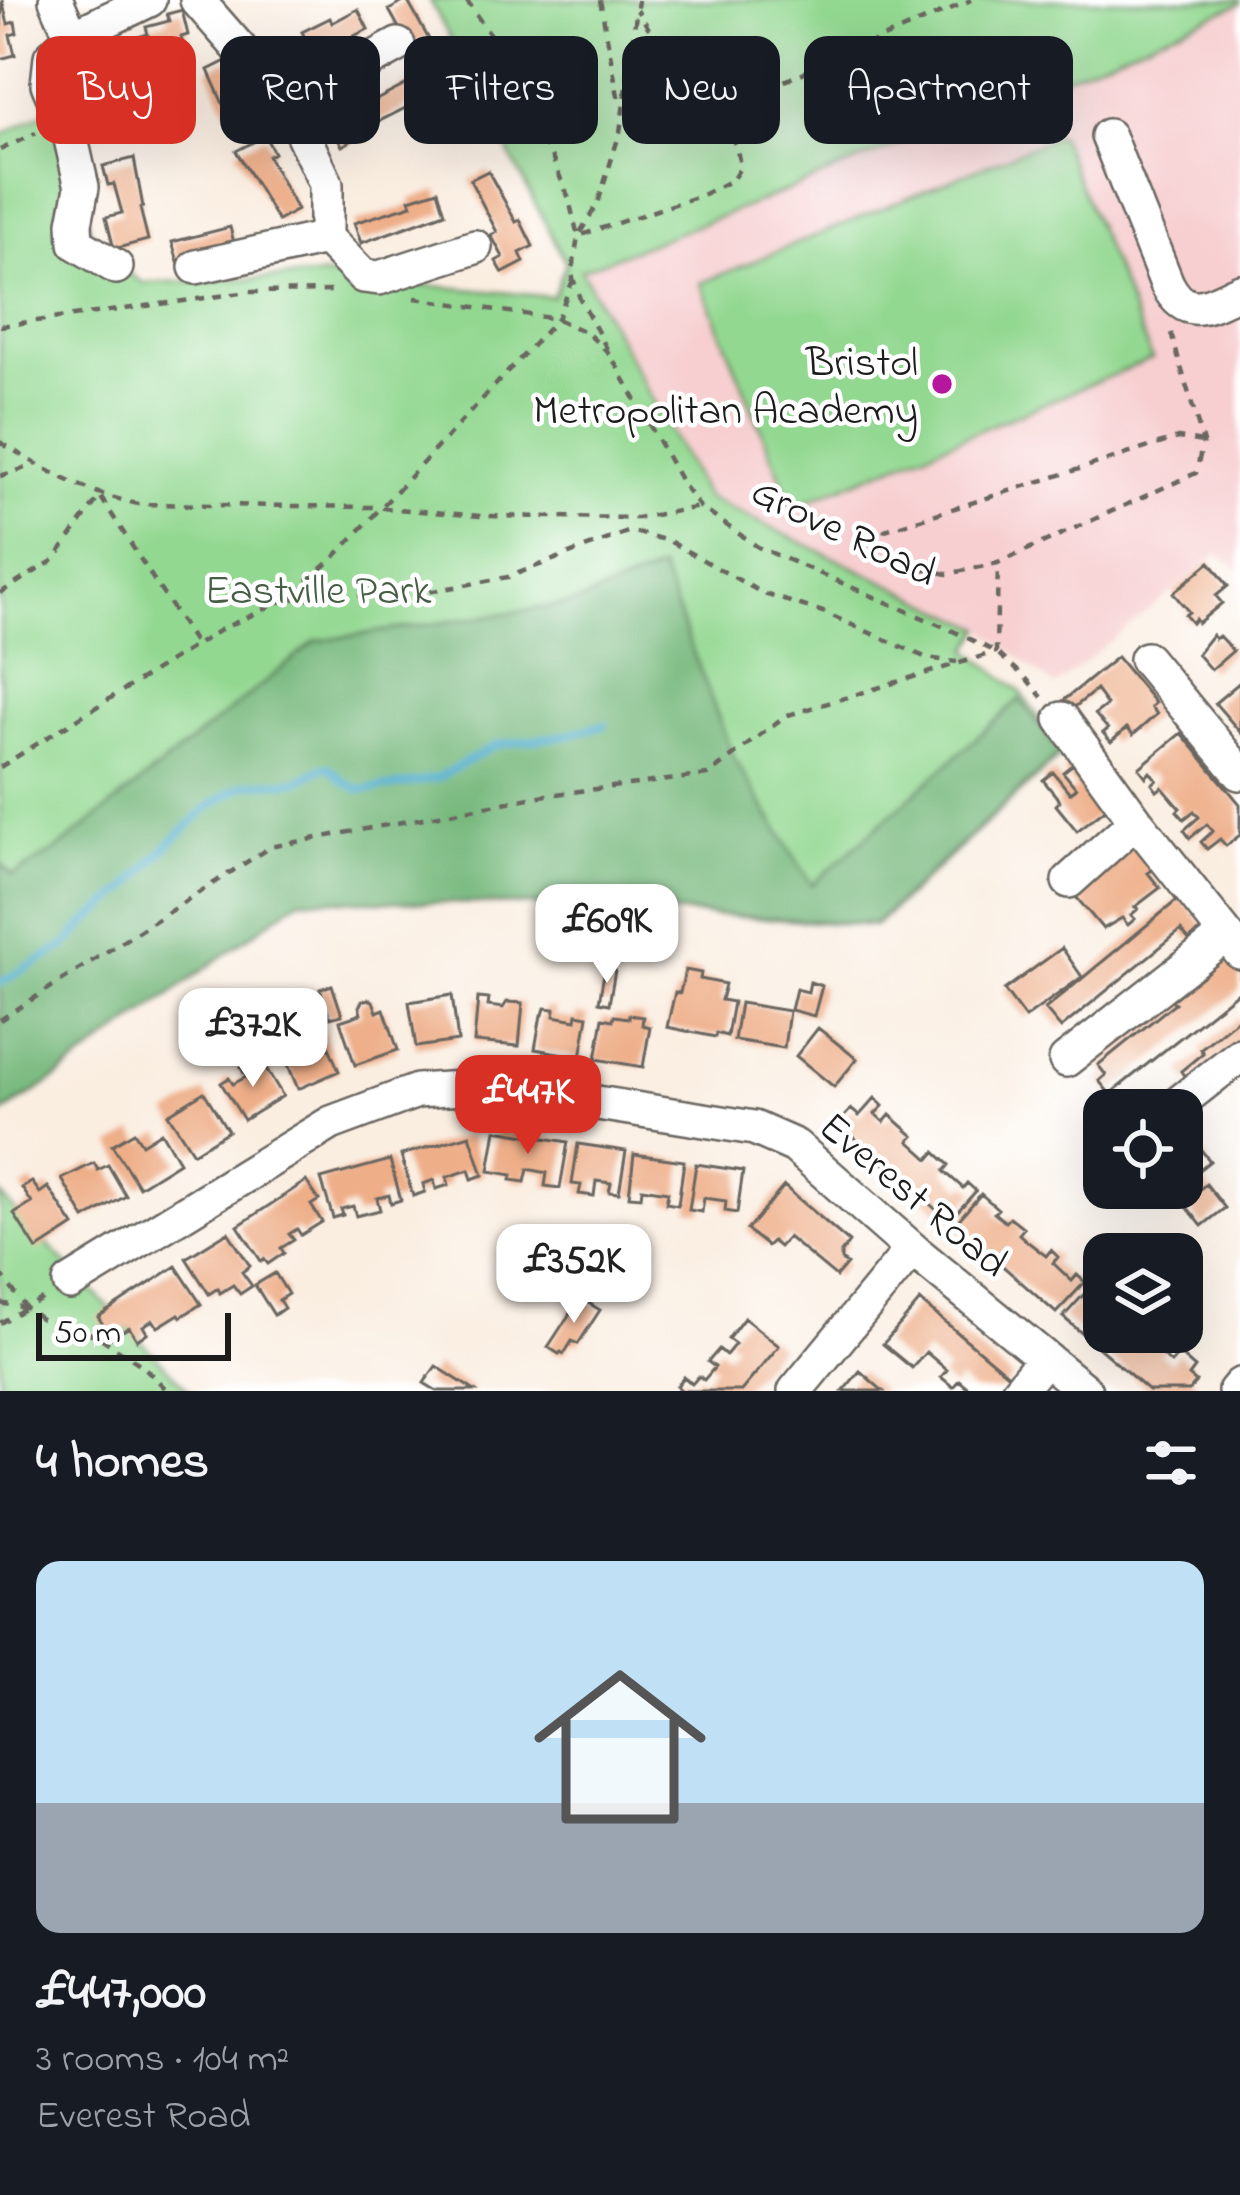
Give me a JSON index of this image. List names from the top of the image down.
{
  "streets": {
    "street": ["Everest Road"],
    "path": ["Grove Road"]
  },
  "parks": ["Eastville Park"],
  "places": ["Bristol Metropolitan Academy"],
  "scale_bar": "50 m",
  "page": {
    "chip": [
      "Buy",
      "Rent",
      "Filters",
      "New",
      "Apartment"
    ],
    "price": [
      "£609K",
      "£372K",
      "£447K",
      "£352K"
    ],
    "scale": "50 m",
    "heading": "4 homes",
    "list": [
      {
        "name": "£447,000",
        "note": "3 rooms · 104 m² · Everest Road"
      }
    ]
  }
}
